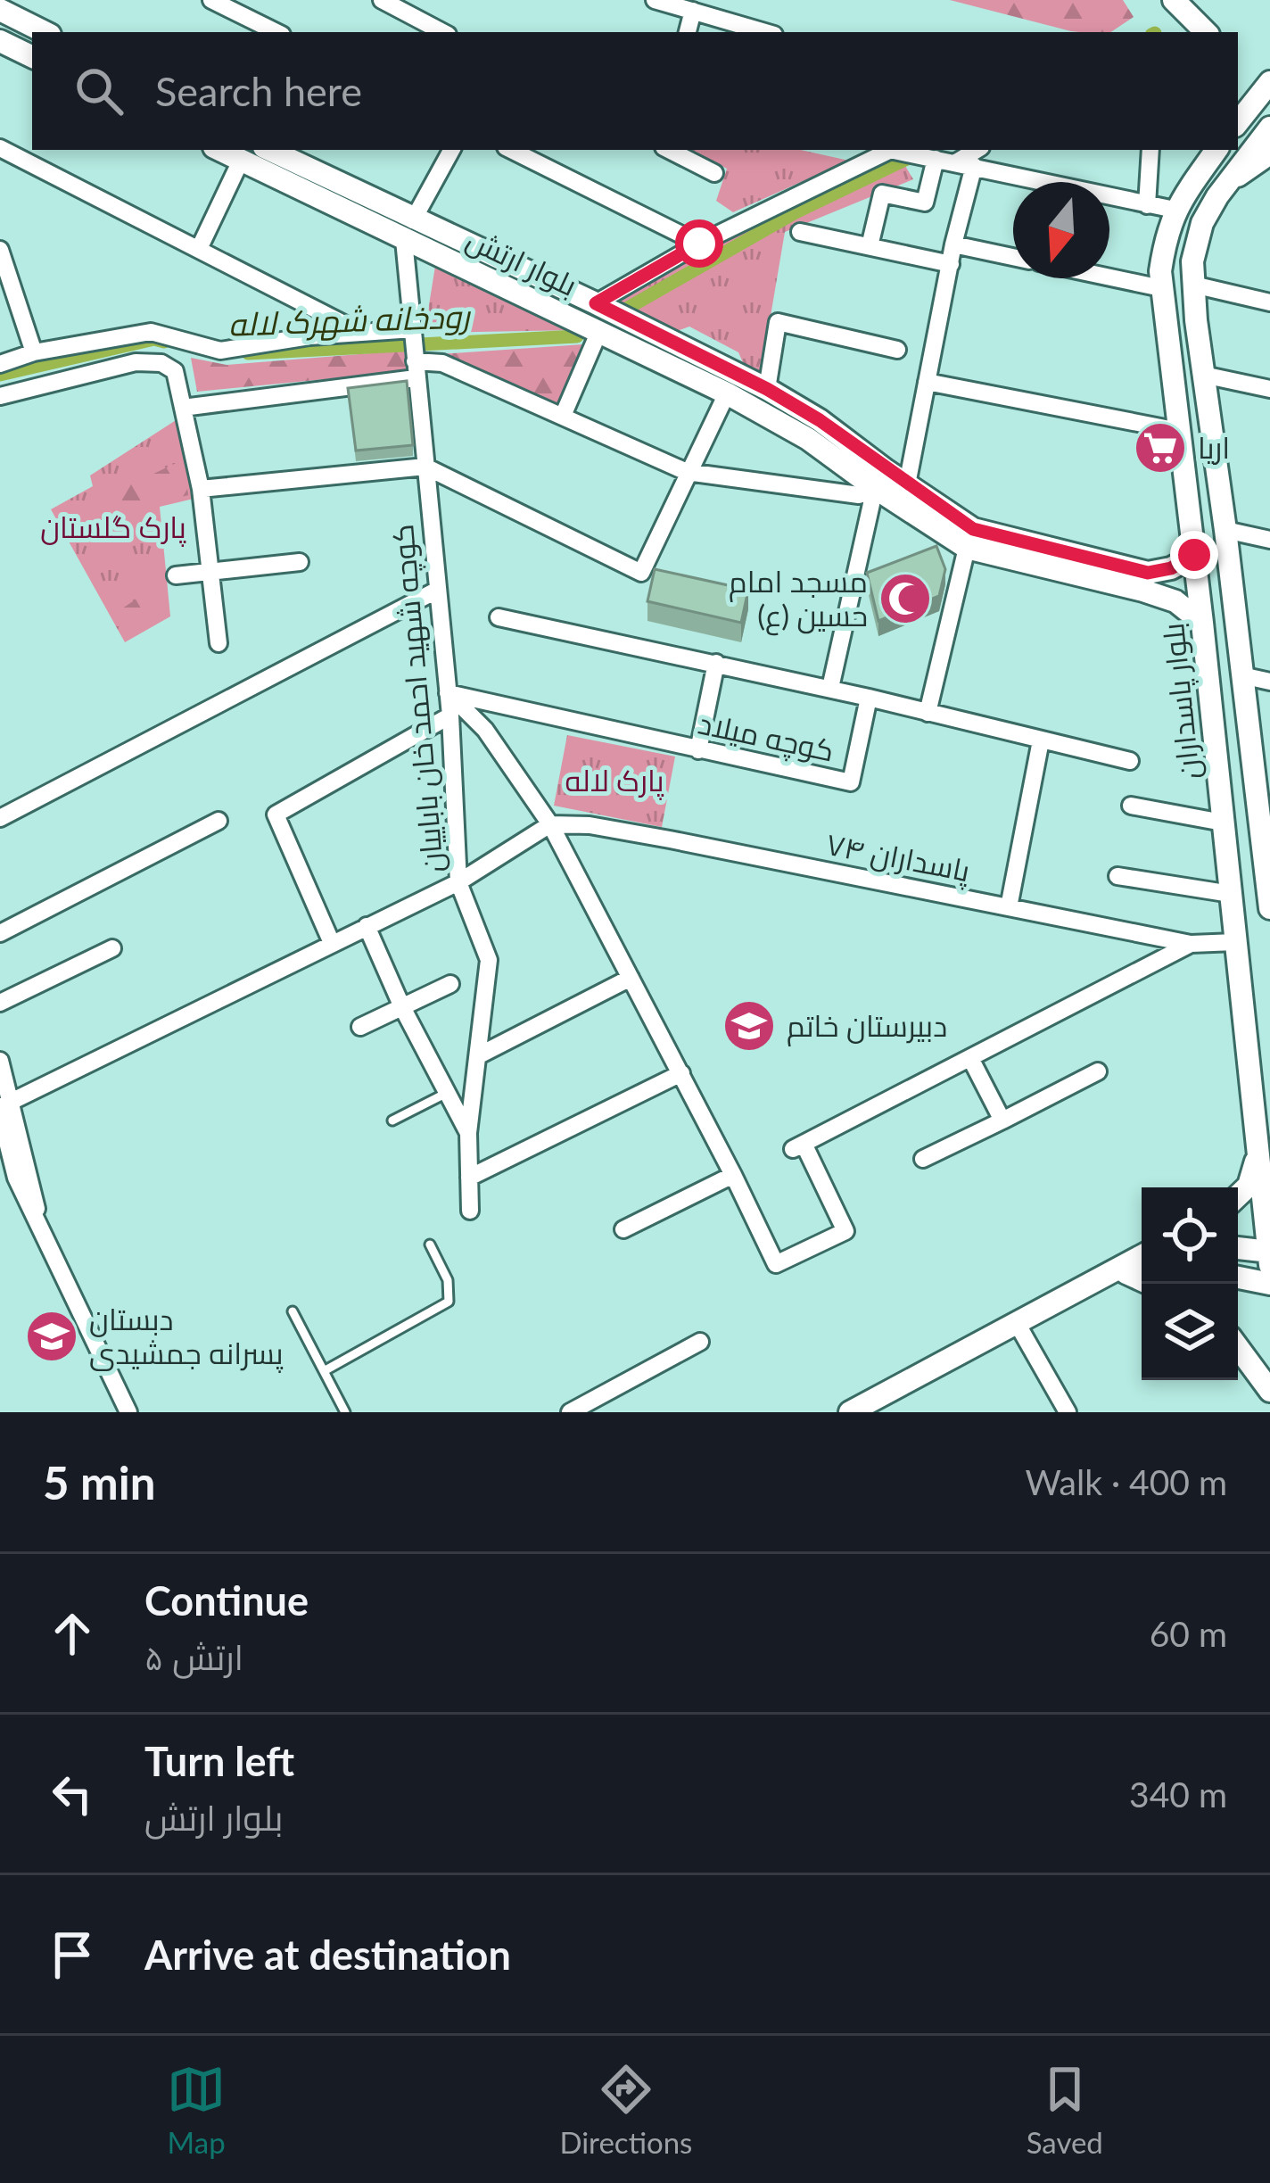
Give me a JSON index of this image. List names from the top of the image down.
{
  "streets": {
    "street": [
      "بلوار ارتش",
      "کوچه شهید احمد خان باباییان",
      "بلوار پاسداران",
      "کوچه میلاد",
      "پاسداران ۷۴"
    ]
  },
  "crossings": [
    ["بلوار ارتش", "کوچه شهید احمد خان باباییان"],
    ["بلوار ارتش", "بلوار پاسداران"],
    ["کوچه شهید احمد خان باباییان", "کوچه میلاد"],
    ["بلوار پاسداران", "پاسداران ۷۴"]
  ],
  "water": ["رودخانه شهرک لاله"],
  "parks": ["پارک گلستان", "پارک لاله"],
  "places": {
    "supermarket": ["اریا"],
    "mosque": ["مسجد امام حسین (ع)"],
    "school or university": ["دبیرستان خاتم", "دبستان پسرانه جمشیدی"]
  },
  "north": "bottom",
  "page": {
    "search": "Search here",
    "heading": ["5 min", "Walk · 400 m"],
    "list": [
      ["Continue", "ارتش ۵", "60 m"],
      ["Turn left", "بلوار ارتش", "340 m"],
      "Arrive at destination"
    ],
    "nav": ["Map", "Directions", "Saved"]
  }
}
